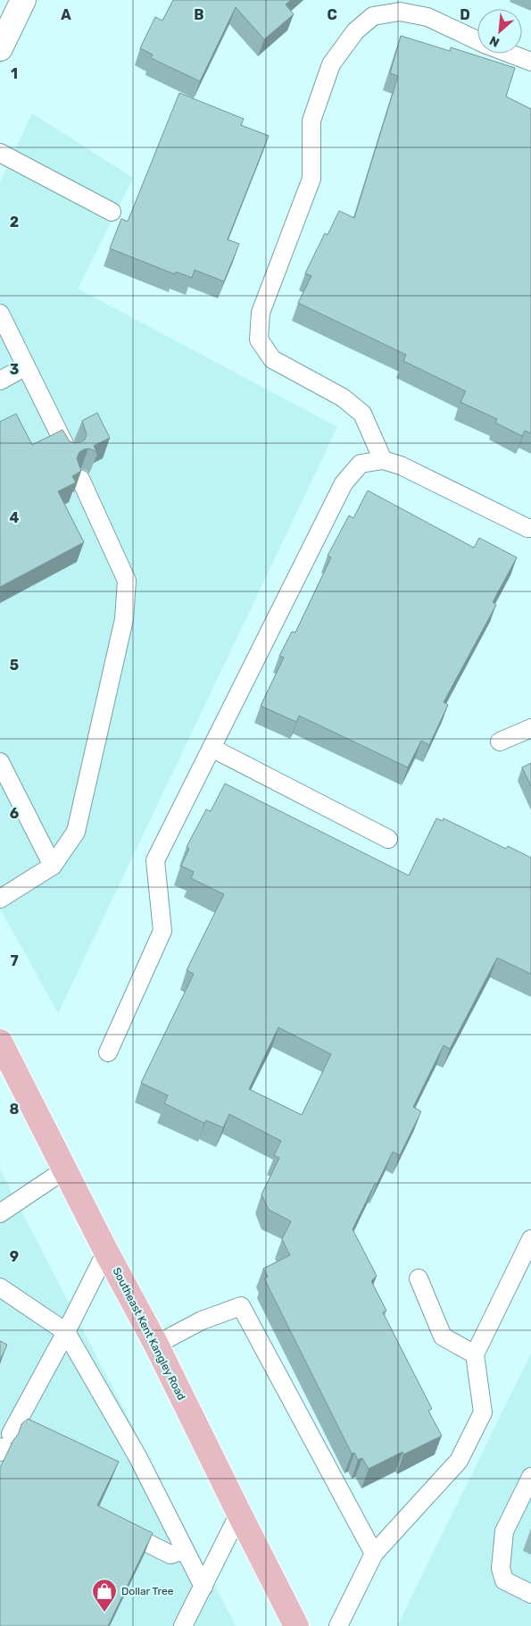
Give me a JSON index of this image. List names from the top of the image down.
{
  "streets": {
    "main road": ["Southeast Kent Kangley Road"]
  },
  "places": {
    "shop": ["Dollar Tree"]
  },
  "north": "bottom left",
  "grid": {
    "columns": [
      "A",
      "B",
      "C",
      "D"
    ],
    "rows": [
      "1",
      "2",
      "3",
      "4",
      "5",
      "6",
      "7",
      "8",
      "9"
    ]
  }
}
